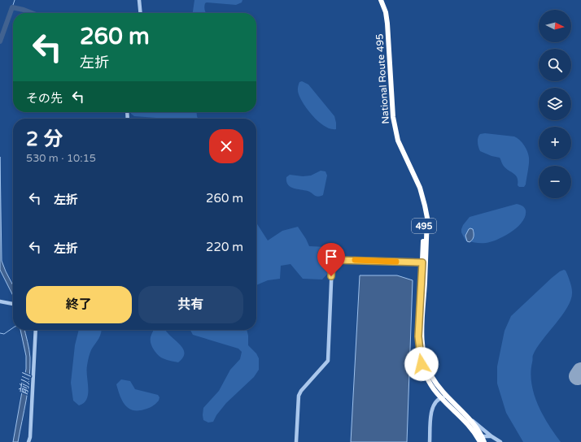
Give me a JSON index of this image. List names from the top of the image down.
{
  "streets": {
    "highway": ["National Route 495", "495"]
  },
  "water": ["前川"],
  "north": "right",
  "page": {
    "map_buttons": ["+", "−"],
    "turn": ["260 m", "左折"],
    "then": "その先",
    "heading": ["2 分", "530 m · 10:15"],
    "list": [
      {
        "name": "左折",
        "value": "260 m"
      },
      {
        "name": "左折",
        "value": "220 m"
      }
    ],
    "buttons": ["終了", "共有"]
  }
}
